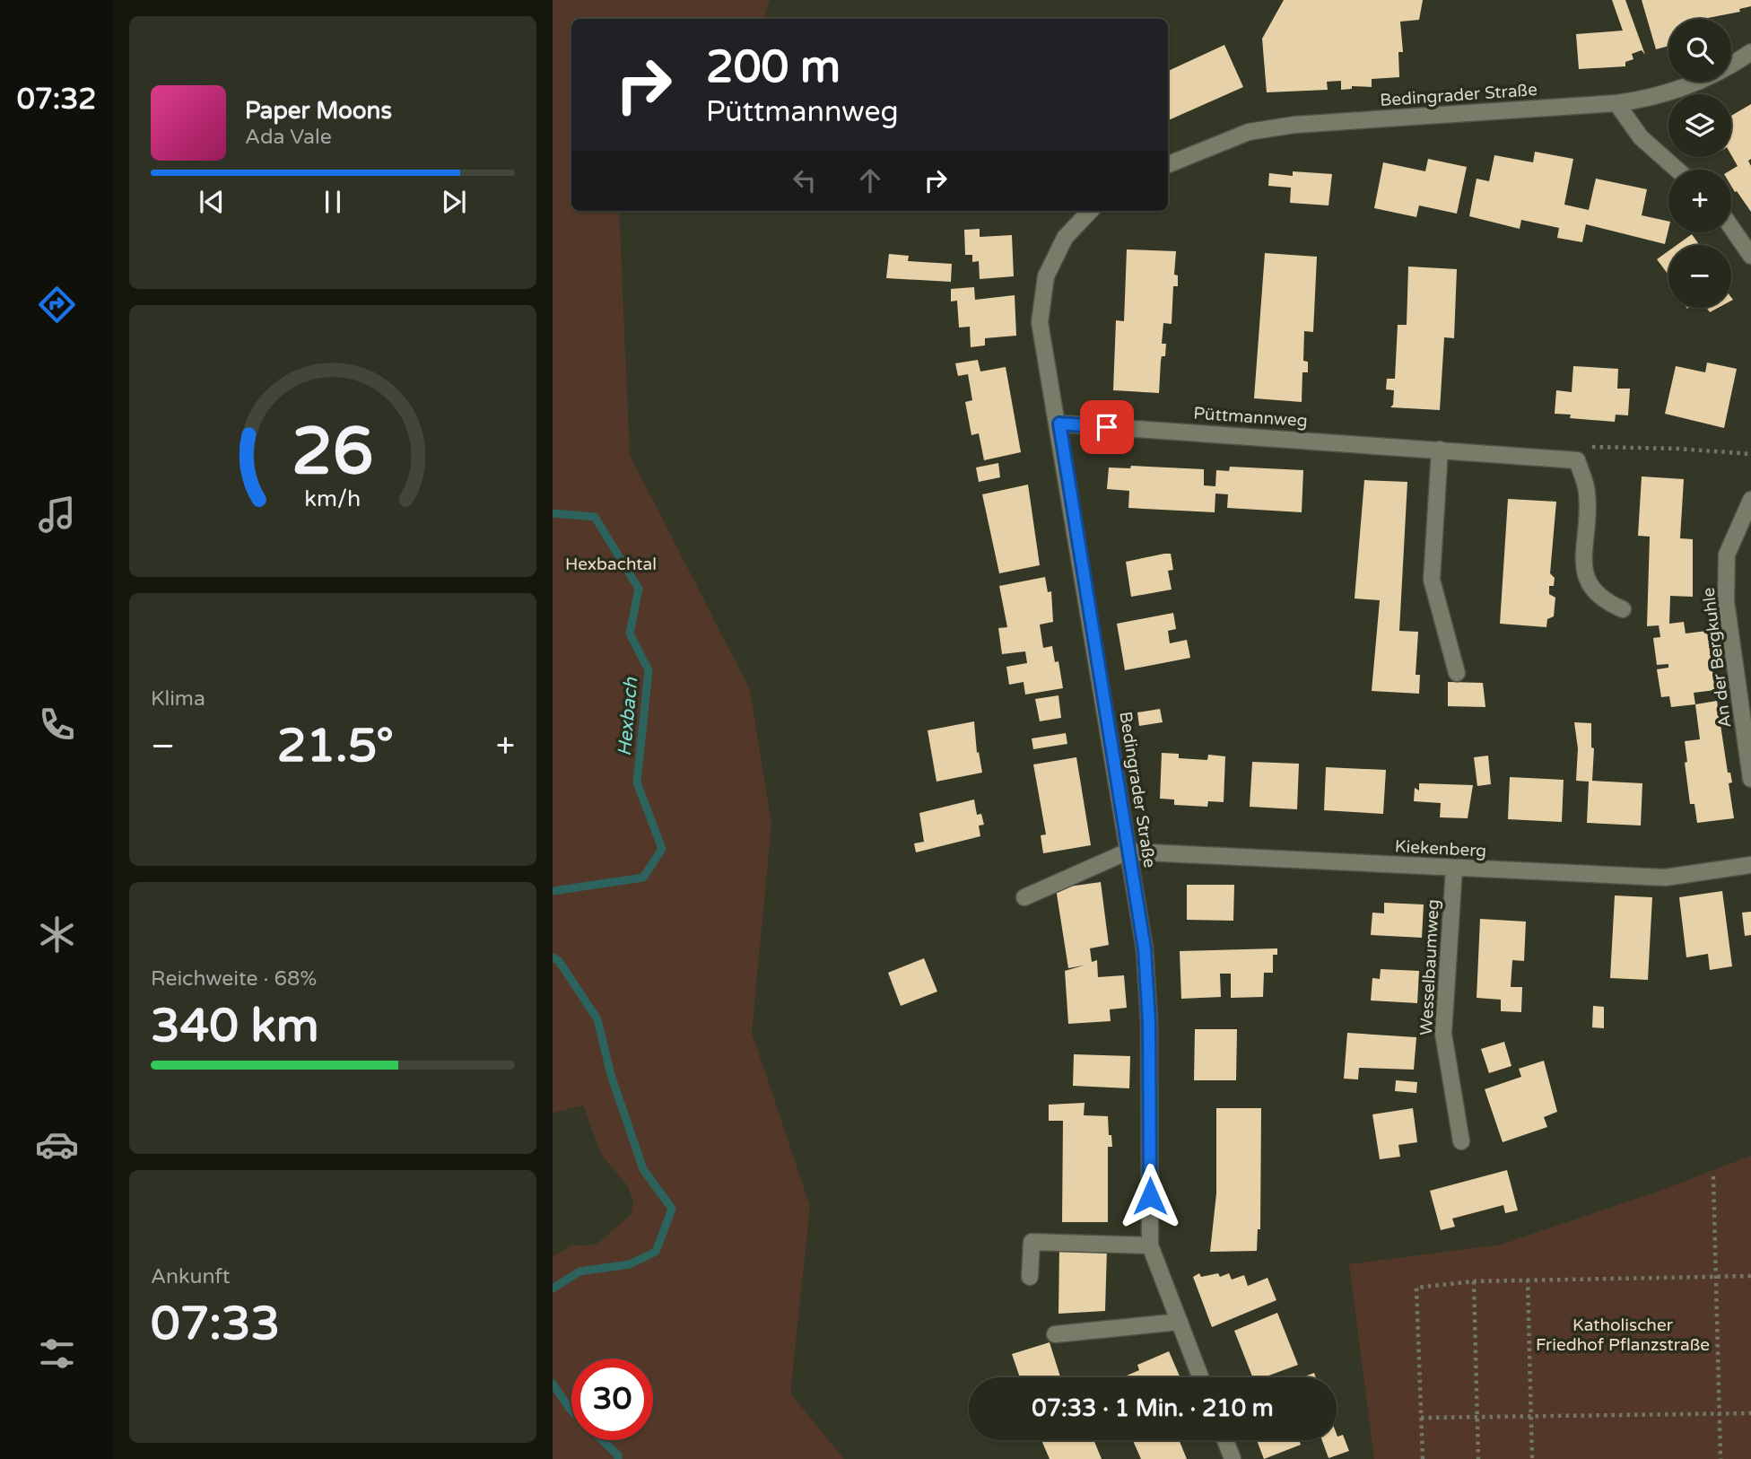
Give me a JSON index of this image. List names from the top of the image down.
{
  "streets": {
    "street": [
      "Bedingrader Straße",
      "Püttmannweg",
      "An der Bergkuhle",
      "Kiekenberg",
      "Wesselbaumweg"
    ]
  },
  "crossings": [
    ["Bedingrader Straße", "Püttmannweg"],
    ["Bedingrader Straße", "Kiekenberg"],
    ["Kiekenberg", "Wesselbaumweg"]
  ],
  "water": ["Hexbach"],
  "parks": ["Hexbachtal", "Katholischer Friedhof Pflanzstraße"],
  "page": {
    "tabs": "07:32",
    "map_buttons": ["+", "−"],
    "turn": ["200 m", "Püttmannweg"],
    "song": ["Paper Moons", "Ada Vale"],
    "tile": [
      "Klima",
      ["Reichweite · 68%", "340 km"],
      ["Ankunft", "07:33"]
    ],
    "heat": ["−", "21.5°", "+"],
    "limit": "30",
    "trip": "07:33 · 1 Min. · 210 m",
    "gauge": ["26", "km/h"]
  }
}
